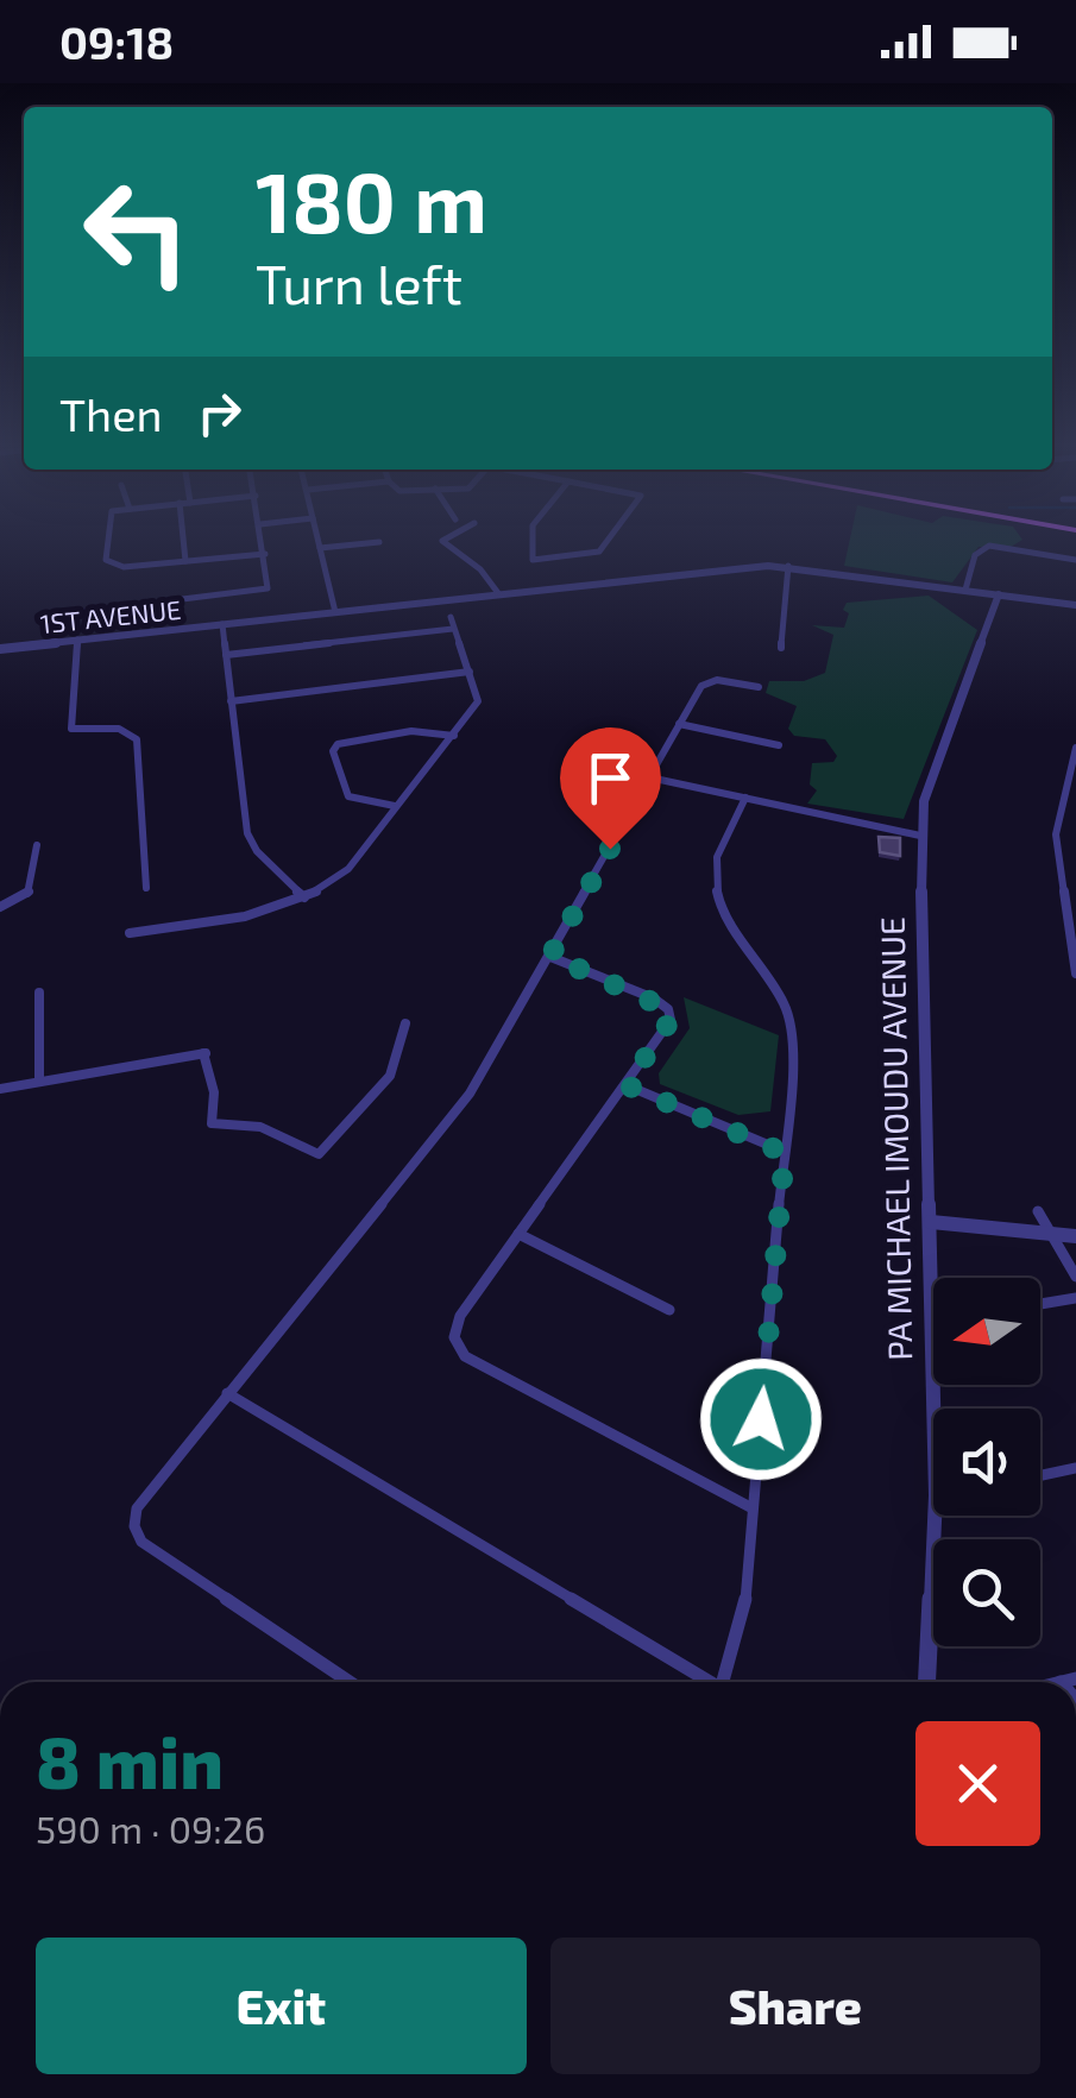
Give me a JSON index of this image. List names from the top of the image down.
{
  "streets": {
    "street": ["1ST AVENUE", "PA MICHAEL IMOUDU AVENUE"]
  },
  "crossings": [
    ["1ST AVENUE", "PA MICHAEL IMOUDU AVENUE"]
  ],
  "north": "left",
  "page": {
    "status": "09:18",
    "turn": ["180 m", "Turn left"],
    "then": "Then",
    "heading": ["8 min", "590 m · 09:26"],
    "buttons": ["Exit", "Share"]
  }
}
